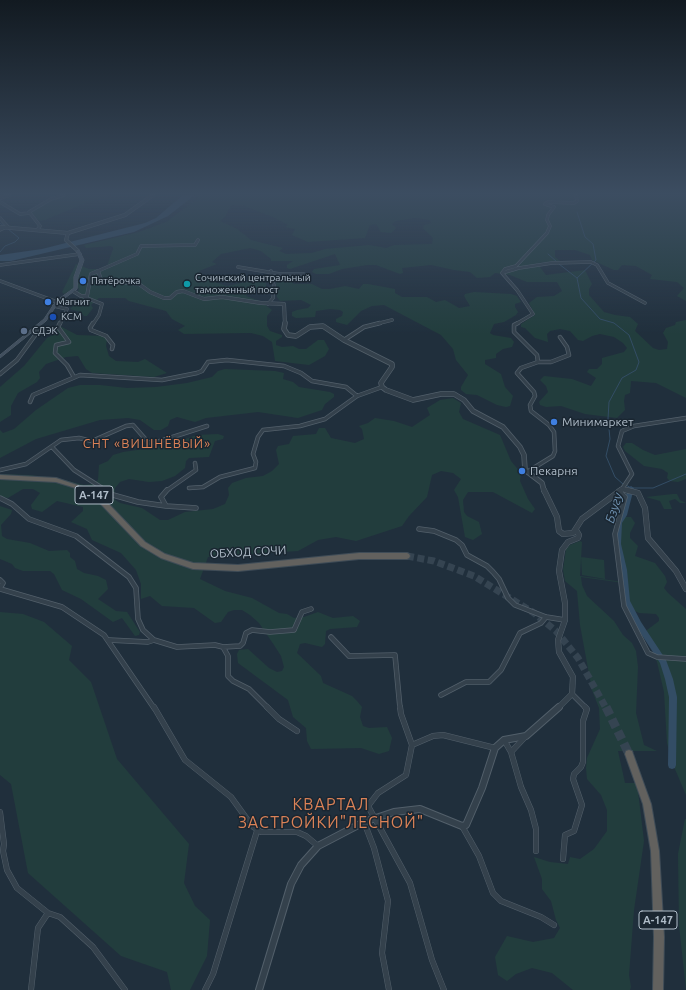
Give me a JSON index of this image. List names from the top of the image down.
{
  "streets": {
    "highway": ["А-147", "ОБХОД СОЧИ"]
  },
  "districts": ["СНТ «ВИШНЁВЫЙ»", "КВАРТАЛ ЗАСТРОЙКИ\"ЛЕСНОЙ\""],
  "water": ["Бзугу"],
  "places": [
    "Пятёрочка",
    "Сочинский центральный таможенный пост",
    "Магнит",
    "КСМ",
    "СДЭК",
    "Минимаркет",
    "Пекарня"
  ]
}
